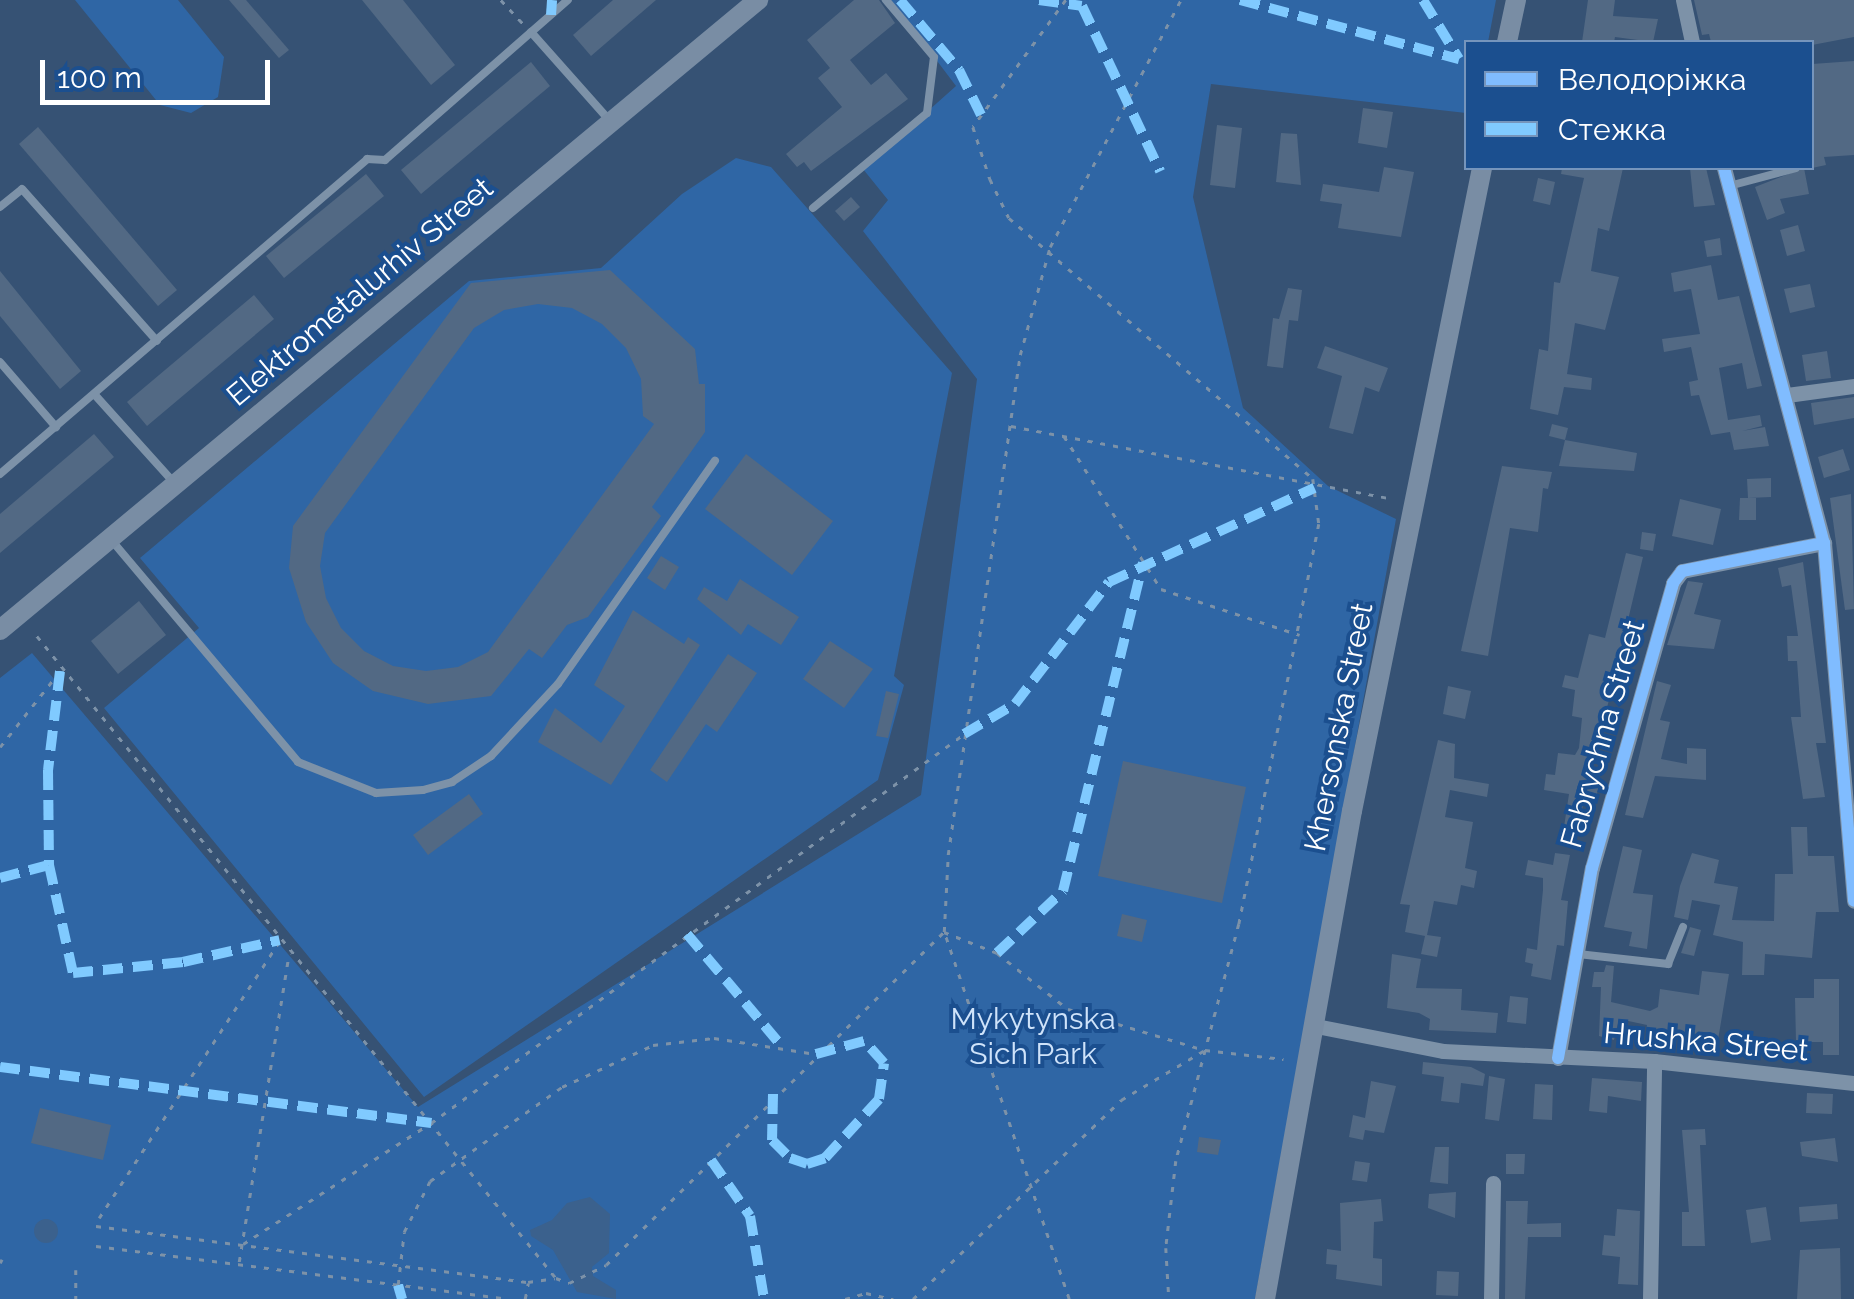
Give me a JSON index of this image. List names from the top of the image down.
{
  "streets": {
    "main road": ["Elektrometalurhiv Street", "Khersonska Street"],
    "street": ["Fabrychna Street", "Hrushka Street"]
  },
  "crossings": [
    ["Khersonska Street", "Hrushka Street"],
    ["Fabrychna Street", "Hrushka Street"]
  ],
  "parks": ["Mykytynska Sich Park"],
  "legend": ["Велодоріжка", "Стежка"],
  "scale_bar": "100 m"
}
